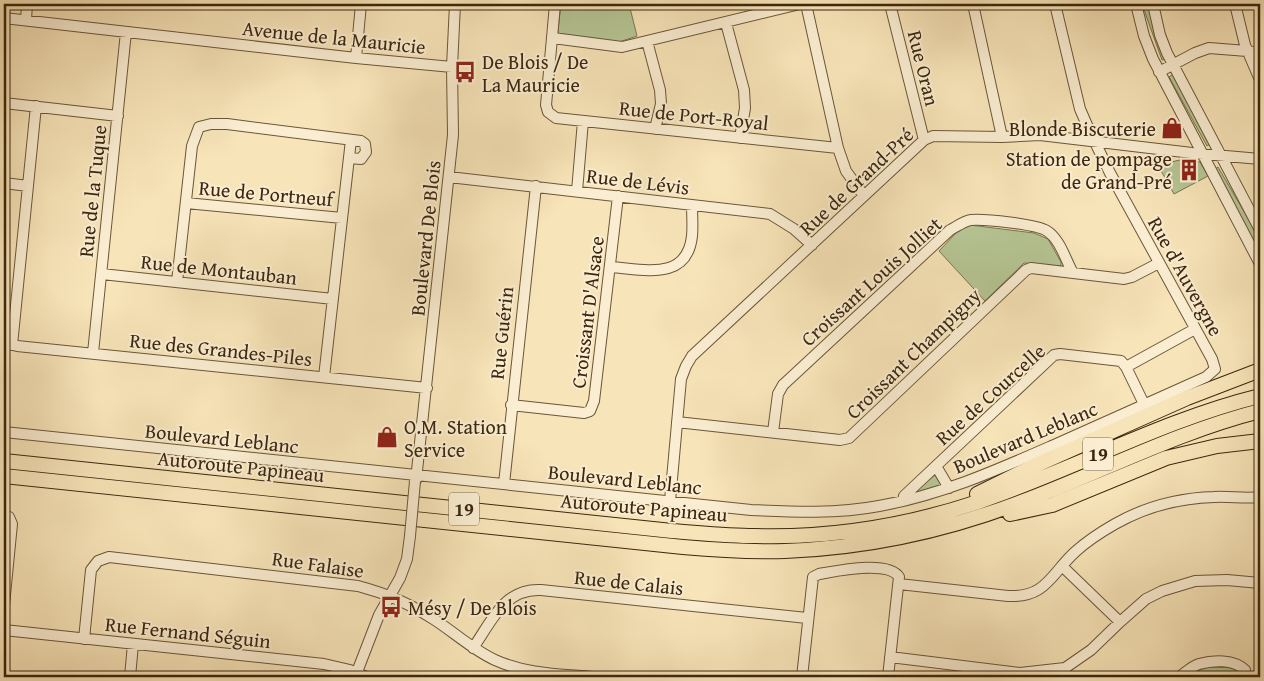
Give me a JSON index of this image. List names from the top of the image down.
{
  "streets": {
    "highway": ["19", "Autoroute Papineau"],
    "street": [
      "Avenue de la Mauricie",
      "Rue Oran",
      "Rue de Port-Royal",
      "Rue de Lévis",
      "Rue de Grand-Pré",
      "Rue de la Tuque",
      "Rue de Portneuf",
      "Boulevard De Blois",
      "Rue de Montauban",
      "Rue d'Auvergne",
      "Croissant Louis Jolliet",
      "Croissant D'Alsace",
      "Rue Guérin",
      "Rue des Grandes-Piles",
      "Croissant Champigny",
      "Rue de Courcelle",
      "Boulevard Leblanc",
      "Rue Falaise",
      "Rue de Calais",
      "Rue Fernand Séguin"
    ]
  },
  "crossings": [
    ["Avenue de la Mauricie", "Rue de la Tuque"],
    ["Avenue de la Mauricie", "Boulevard De Blois"],
    ["Rue Oran", "Rue de Grand-Pré"],
    ["Rue de Lévis", "Rue de Grand-Pré"],
    ["Rue de Lévis", "Boulevard De Blois"],
    ["Rue de Lévis", "Croissant D'Alsace"],
    ["Rue de Lévis", "Rue Guérin"],
    ["Rue de Grand-Pré", "Rue d'Auvergne"],
    ["Rue de Grand-Pré", "Croissant Champigny"],
    ["Rue de Grand-Pré", "Boulevard Leblanc"],
    ["Rue de la Tuque", "Rue de Montauban"],
    ["Rue de la Tuque", "Rue des Grandes-Piles"],
    ["Boulevard De Blois", "Rue des Grandes-Piles"],
    ["Boulevard De Blois", "Boulevard Leblanc"],
    ["Boulevard De Blois", "Rue Falaise"],
    ["Boulevard De Blois", "Rue Fernand Séguin"],
    ["Rue d'Auvergne", "Croissant Champigny"],
    ["Rue d'Auvergne", "Boulevard Leblanc"],
    ["Croissant Louis Jolliet", "Croissant Champigny"],
    ["Croissant D'Alsace", "Rue Guérin"],
    ["Rue Guérin", "Boulevard Leblanc"],
    ["Rue de Courcelle", "Boulevard Leblanc"],
    ["Rue Falaise", "Rue de Calais"],
    ["Rue Falaise", "Rue Fernand Séguin"]
  ],
  "places": {
    "bus stop": ["De Blois / De La Mauricie", "Mésy / De Blois"],
    "shop": ["Blonde Biscuterie", "O.M. Station Service"],
    "building": ["Station de pompage de Grand-Pré"]
  }
}
